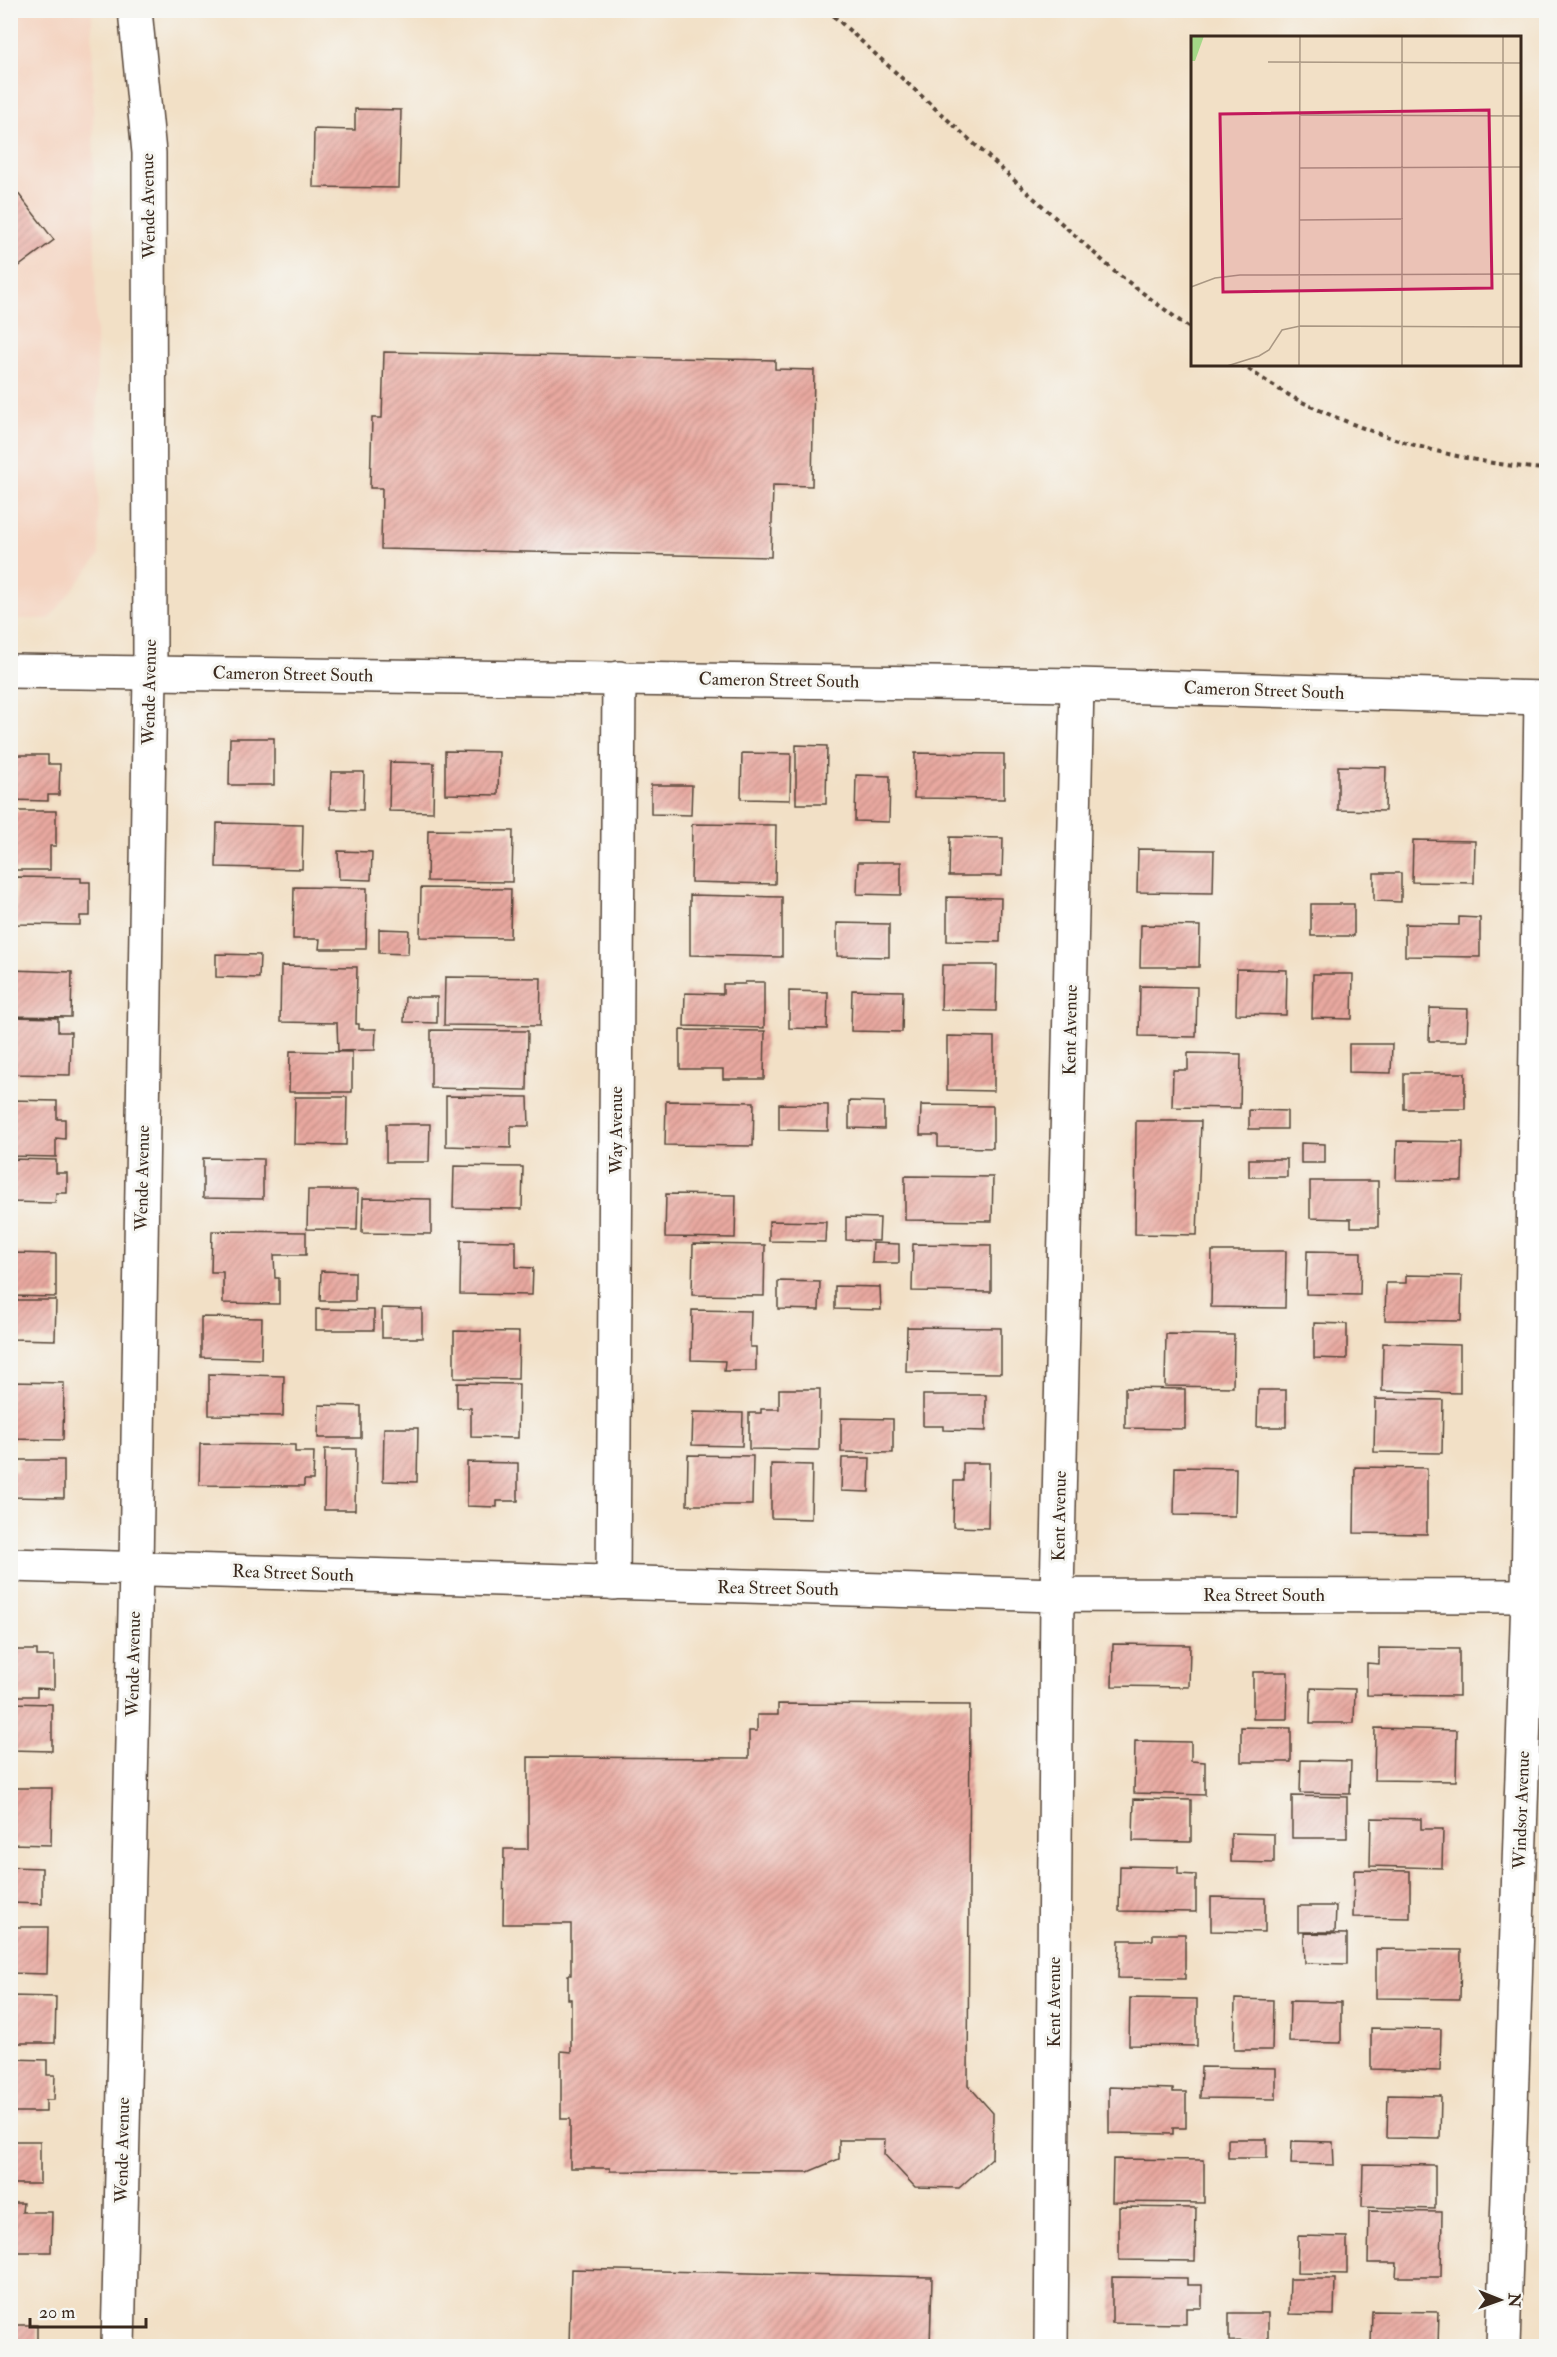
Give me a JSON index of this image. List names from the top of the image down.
{
  "streets": {
    "street": [
      "Wende Avenue",
      "Cameron Street South",
      "Kent Avenue",
      "Way Avenue",
      "Rea Street South",
      "Windsor Avenue"
    ]
  },
  "crossings": [
    ["Wende Avenue", "Cameron Street South"],
    ["Wende Avenue", "Rea Street South"],
    ["Cameron Street South", "Kent Avenue"],
    ["Cameron Street South", "Way Avenue"],
    ["Cameron Street South", "Windsor Avenue"],
    ["Kent Avenue", "Rea Street South"],
    ["Way Avenue", "Rea Street South"],
    ["Rea Street South", "Windsor Avenue"]
  ],
  "scale_bar": "20 m",
  "north": "right"
}
